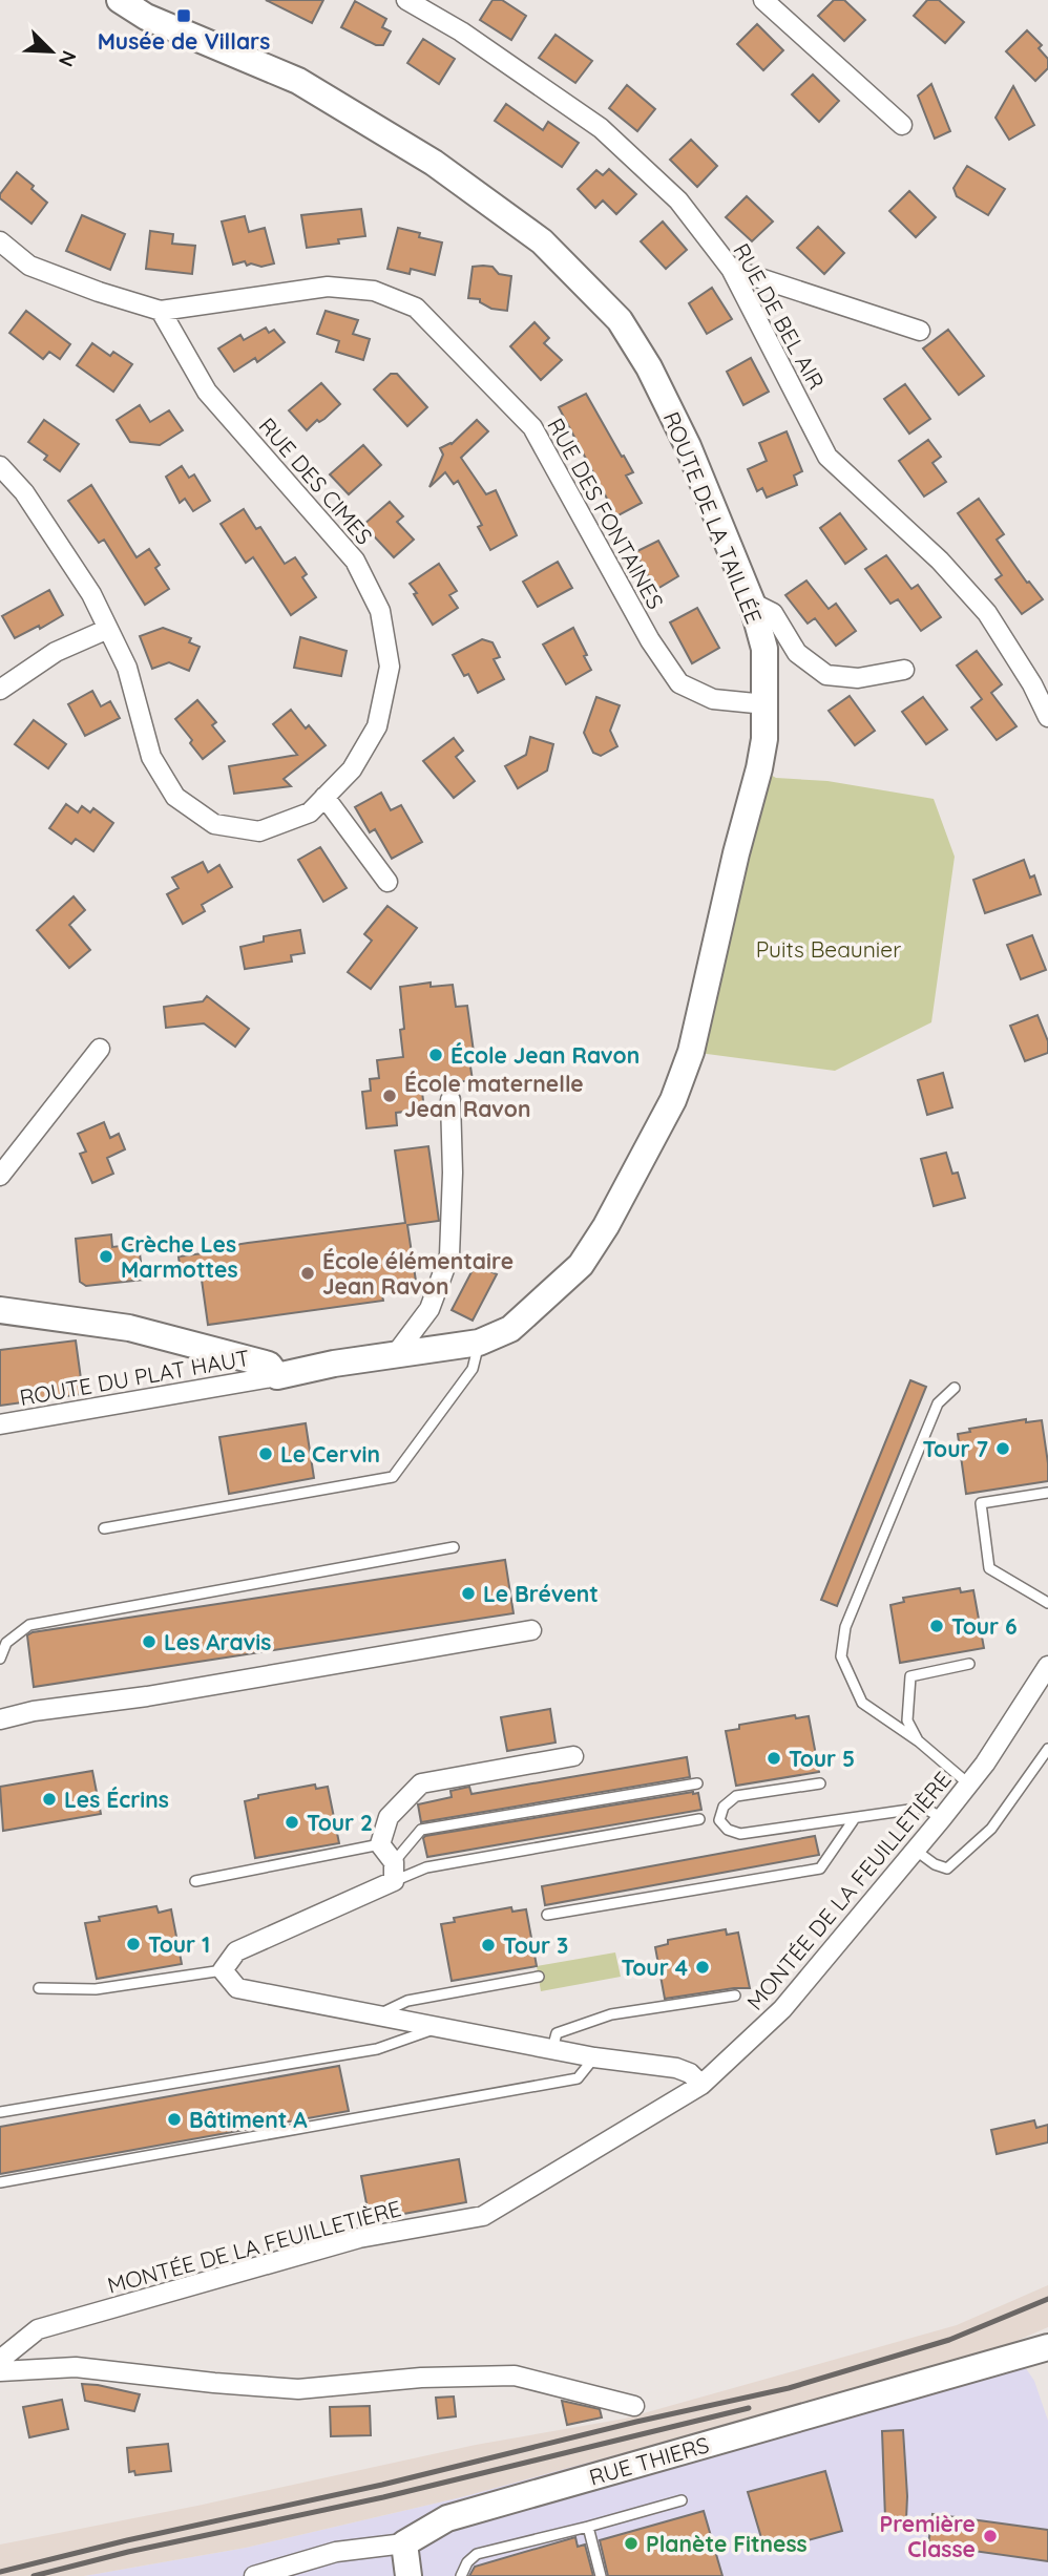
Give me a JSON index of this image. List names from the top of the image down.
{
  "streets": {
    "street": [
      "RUE DE BEL AIR",
      "RUE DES CIMES",
      "RUE DES FONTAINES",
      "ROUTE DE LA TAILLÉE",
      "ROUTE DU PLAT HAUT",
      "MONTÉE DE LA FEUILLETIÈRE",
      "RUE THIERS"
    ]
  },
  "crossings": [
    ["RUE DES CIMES", "RUE DES FONTAINES"],
    ["RUE DES FONTAINES", "ROUTE DE LA TAILLÉE"],
    ["ROUTE DE LA TAILLÉE", "ROUTE DU PLAT HAUT"]
  ],
  "parks": ["Puits Beaunier"],
  "places": {
    "transit": ["Musée de Villars"],
    "other": [
      "École Jean Ravon",
      "École maternelle Jean Ravon",
      "Crèche Les Marmottes",
      "École élémentaire Jean Ravon",
      "Tour 7",
      "Le Cervin",
      "Le Brévent",
      "Tour 6",
      "Les Aravis",
      "Tour 5",
      "Les Écrins",
      "Tour 2",
      "Tour 1",
      "Tour 3",
      "Tour 4",
      "Bâtiment A",
      "Première Classe",
      "Planète Fitness"
    ]
  },
  "north": "bottom right"
}
